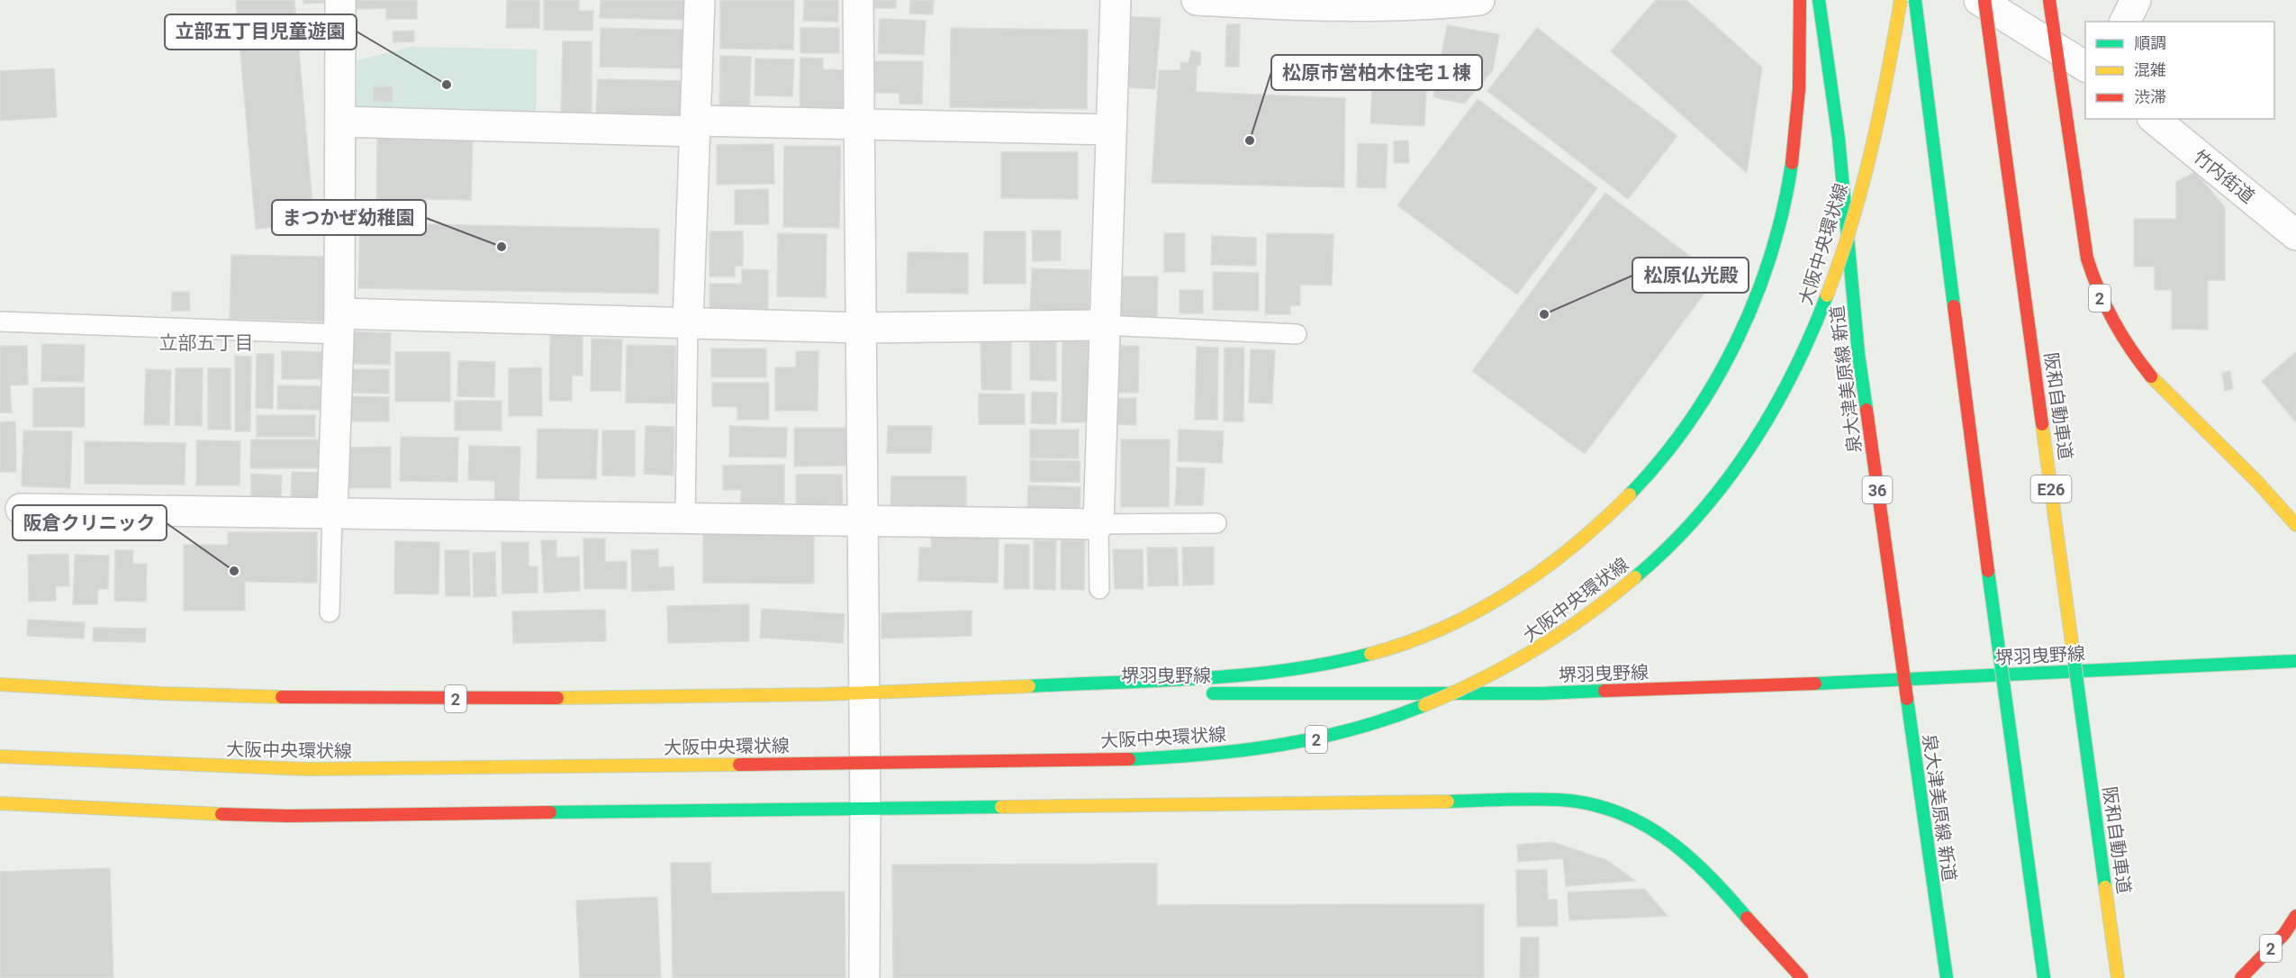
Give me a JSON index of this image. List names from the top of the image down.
{
  "streets": {
    "main road": [
      "大阪中央環状線",
      "2",
      "泉大津美原線 新道",
      "阪和自動車道",
      "E26",
      "36",
      "堺羽曳野線"
    ],
    "street": ["竹内街道"]
  },
  "crossings": [
    ["2", "堺羽曳野線"],
    ["泉大津美原線 新道", "堺羽曳野線"]
  ],
  "districts": ["立部五丁目"],
  "places": [
    "立部五丁目児童遊園",
    "松原市営柏木住宅１棟",
    "まつかぜ幼稚園",
    "松原仏光殿",
    "阪倉クリニック"
  ],
  "legend": ["順調", "混雑", "渋滞"]
}
